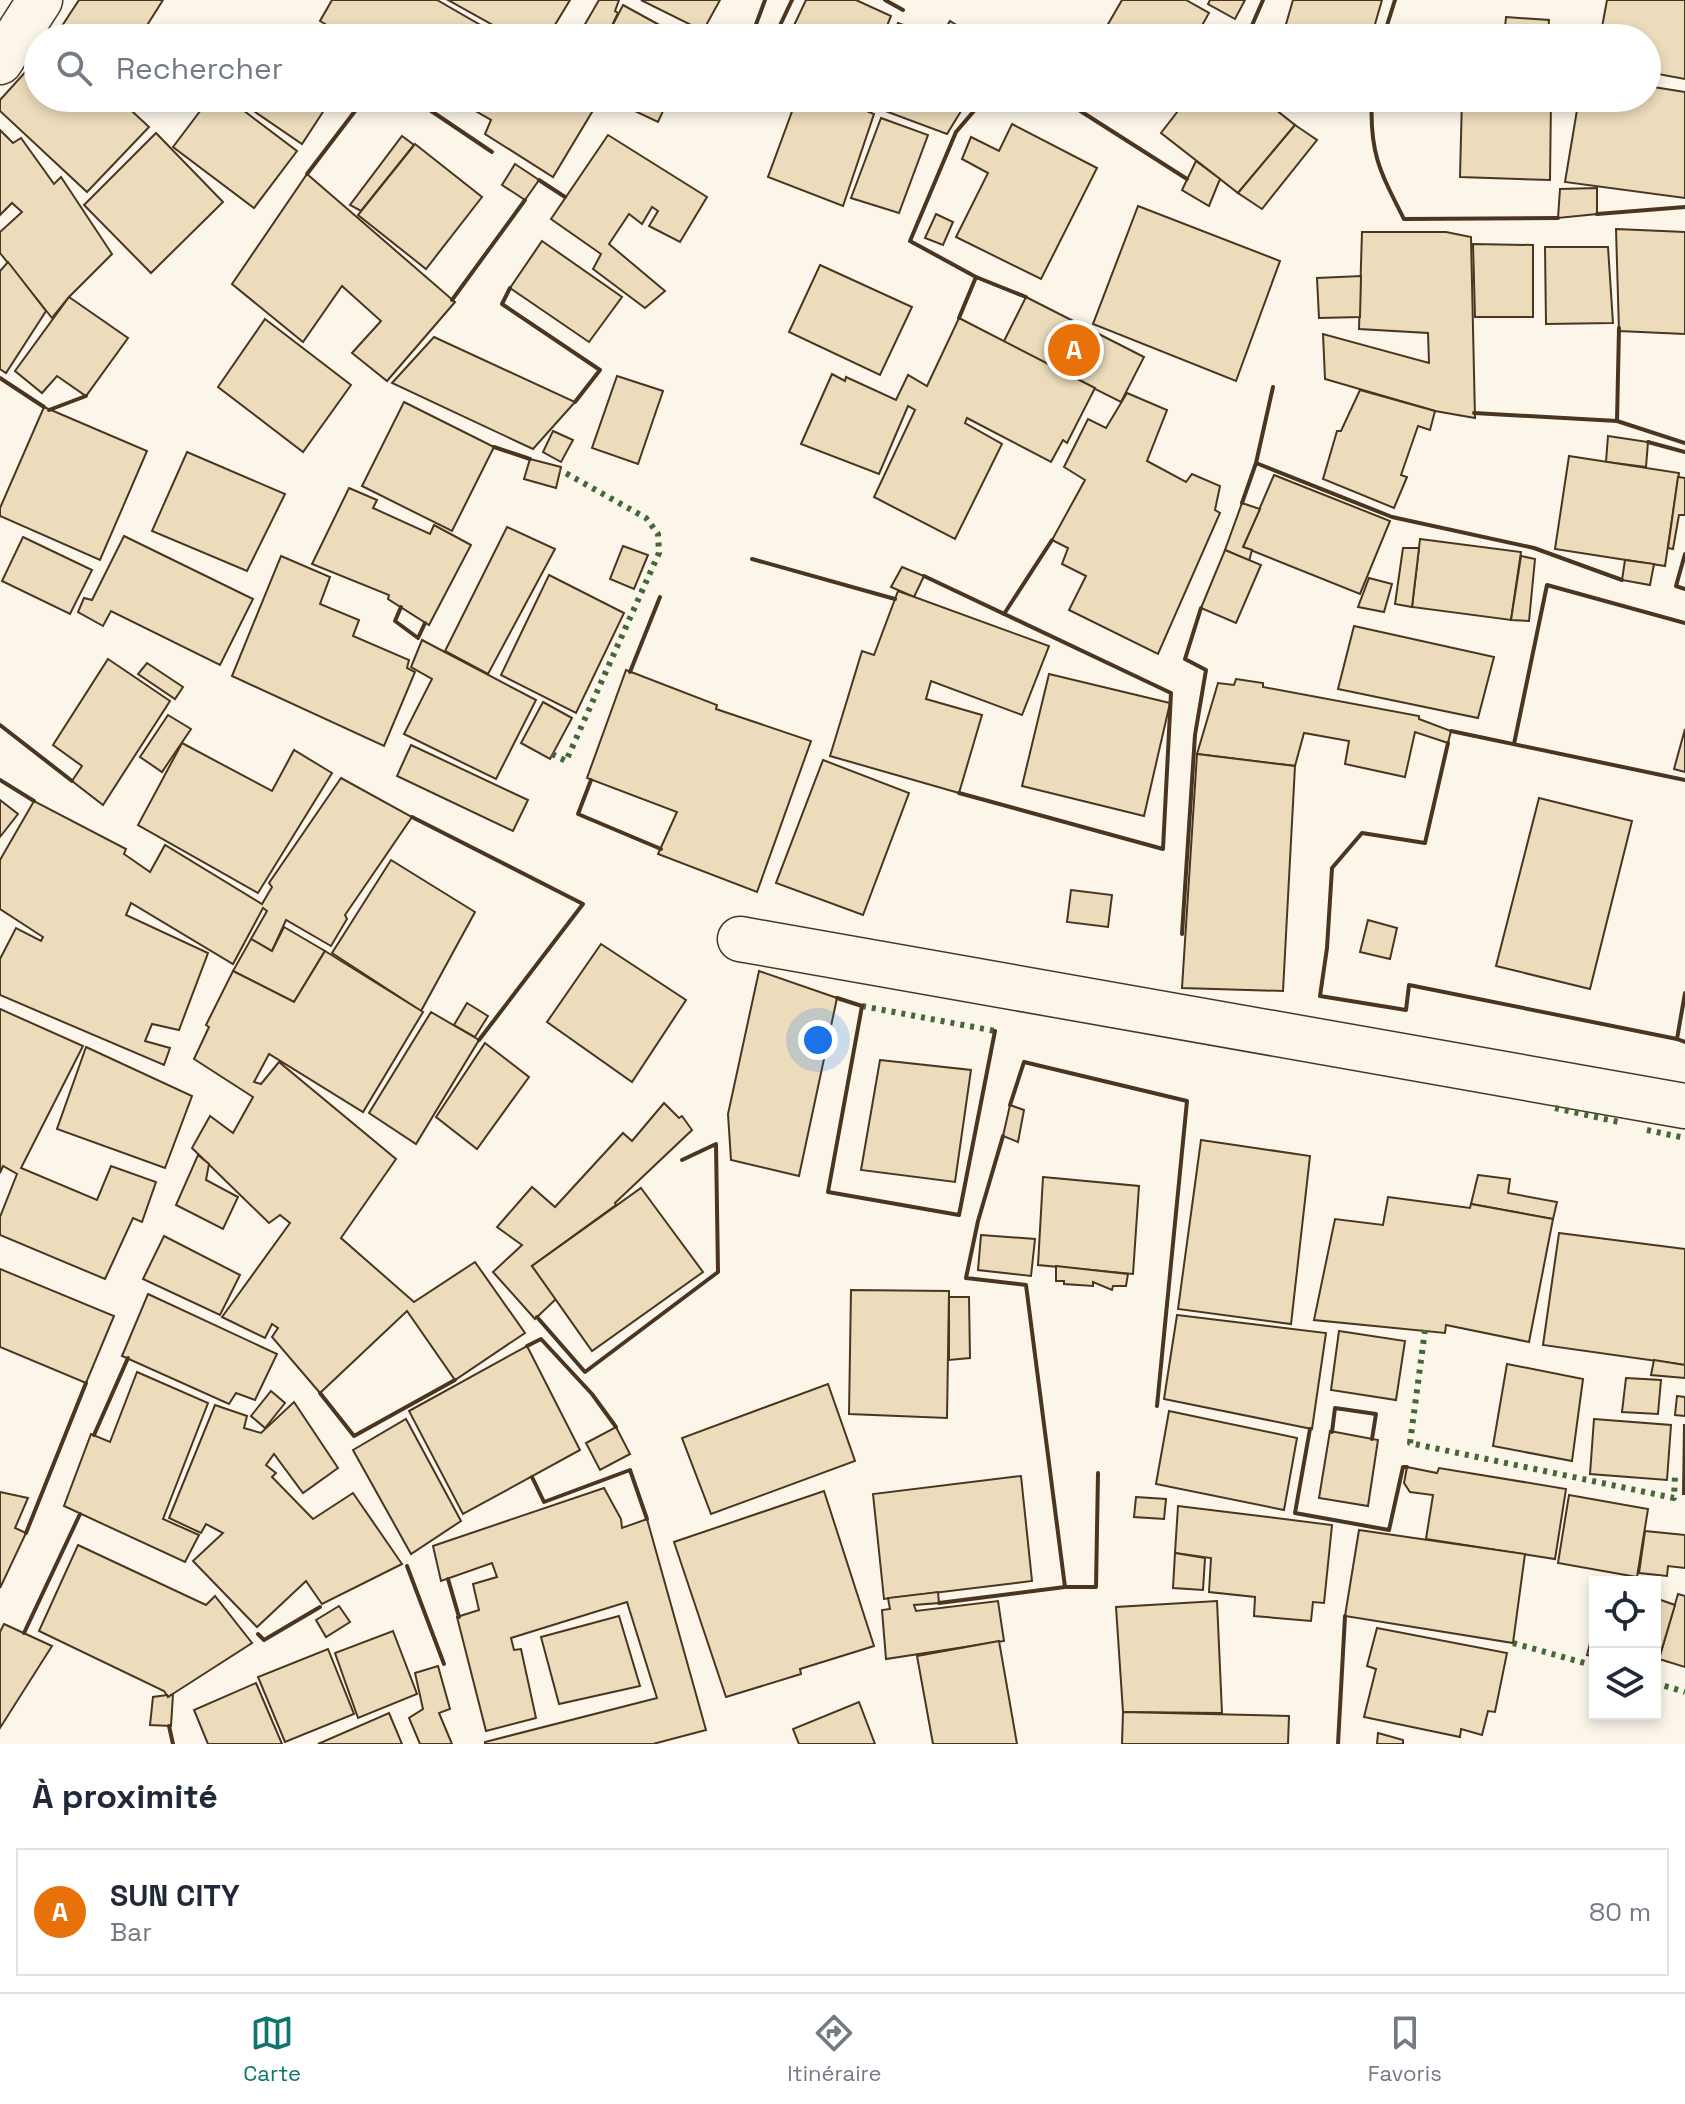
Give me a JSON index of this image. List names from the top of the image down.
{
  "page": {
    "search": "Rechercher",
    "pins": "A",
    "heading": "À proximité",
    "list": [
      {
        "mark": "A",
        "name": "SUN CITY",
        "note": "Bar",
        "value": "80 m"
      }
    ],
    "nav": ["Carte", "Itinéraire", "Favoris"]
  }
}
